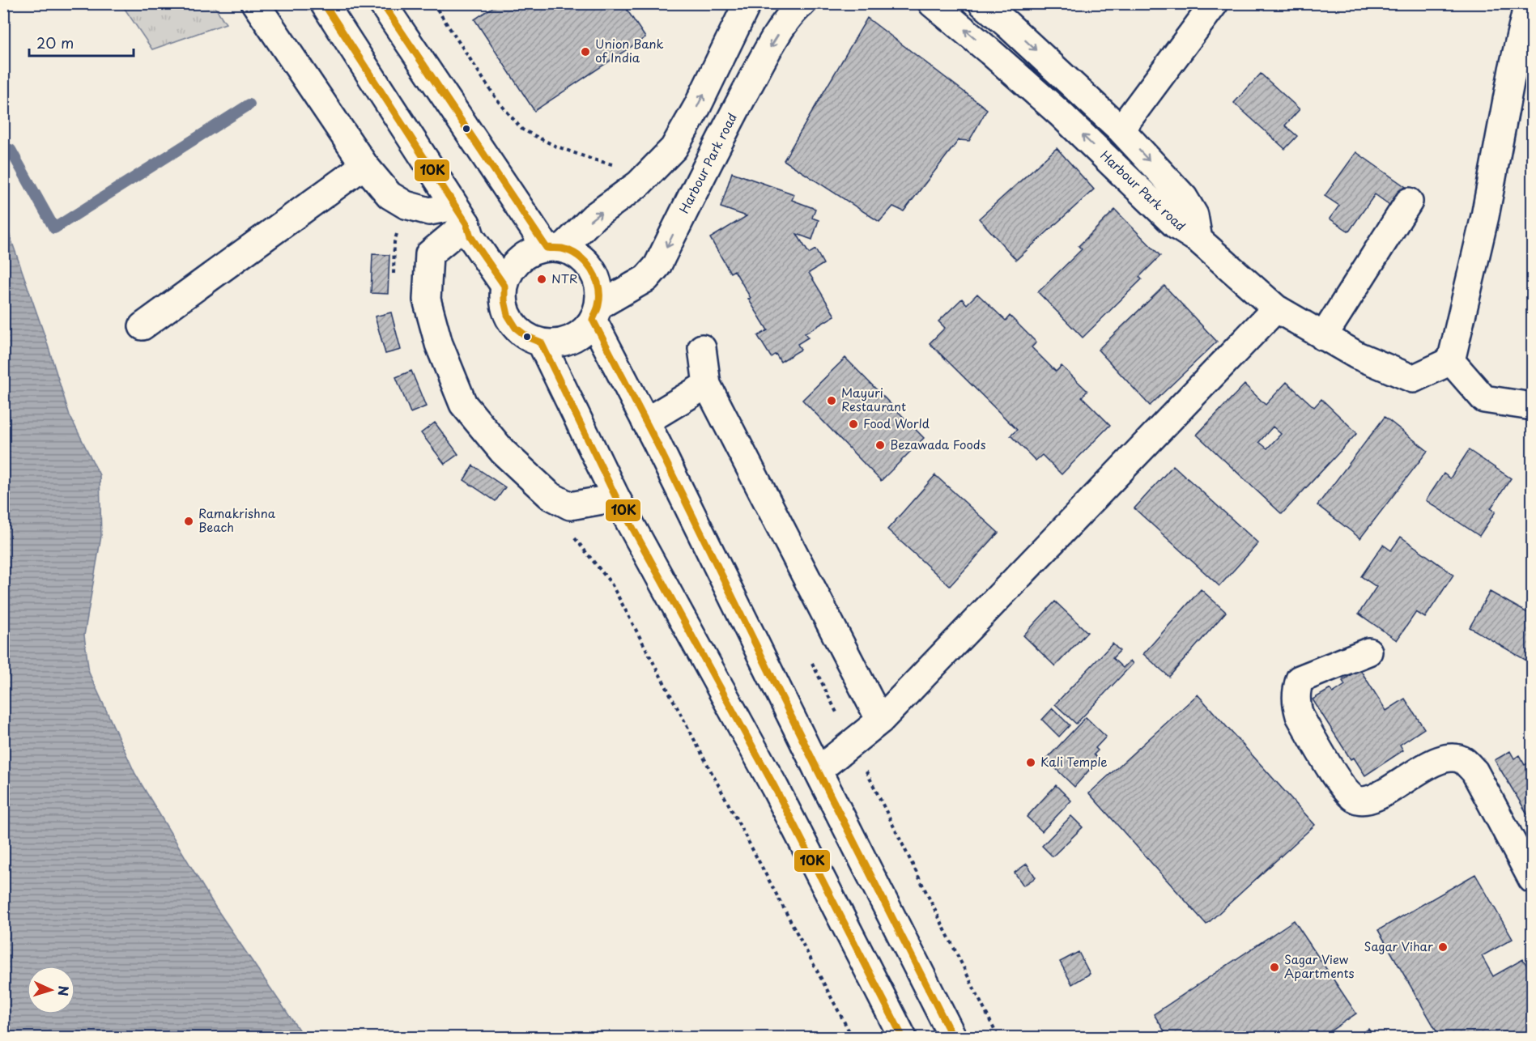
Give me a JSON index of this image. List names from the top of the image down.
{
  "streets": {
    "street": ["Harbour Park road"]
  },
  "places": [
    "Union Bank of India",
    "NTR",
    "Mayuri Restaurant",
    "Food World",
    "Bezawada Foods",
    "Ramakrishna Beach",
    "Kali Temple",
    "Sagar Vihar",
    "Sagar View Apartments"
  ],
  "lines": ["transit line 10K"],
  "scale_bar": "20 m",
  "north": "right"
}
